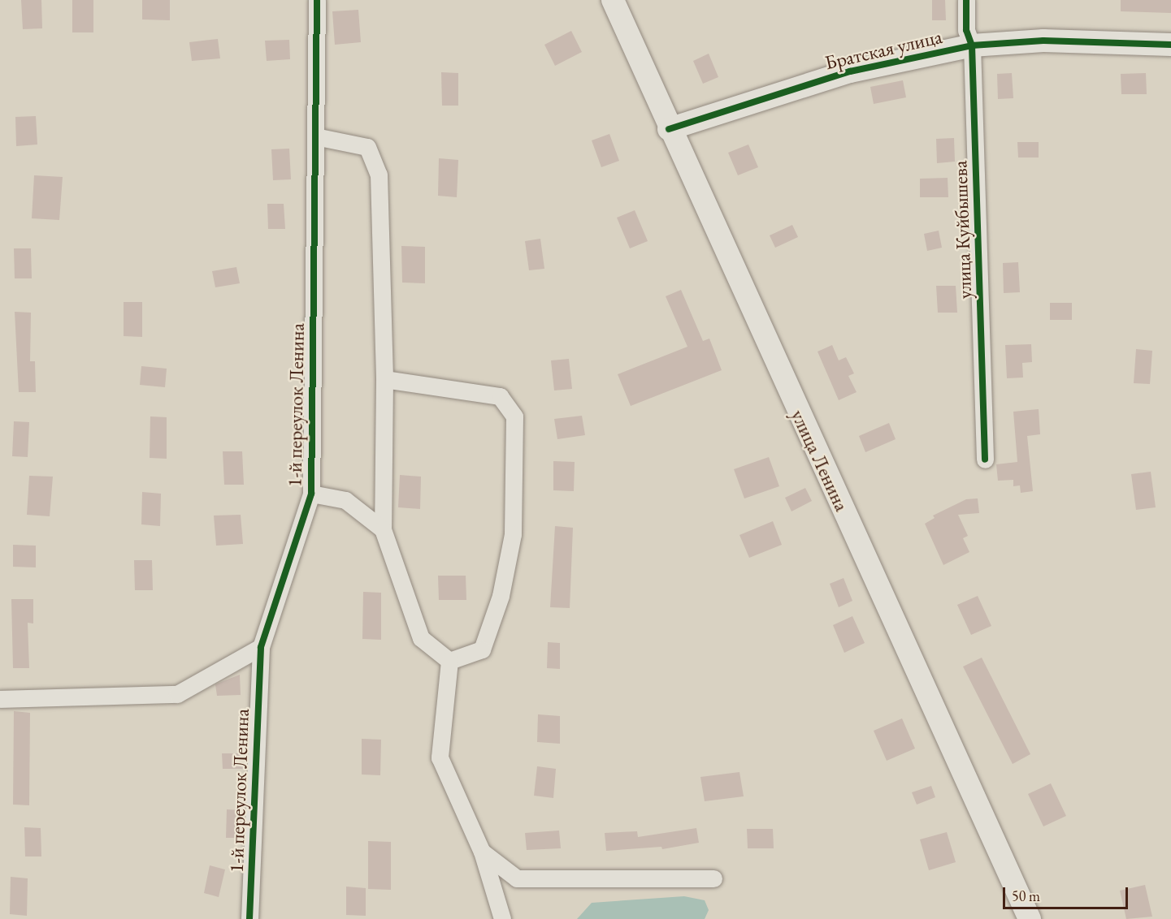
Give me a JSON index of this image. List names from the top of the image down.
{
  "streets": {
    "main road": ["Братская улица", "улица Ленина"],
    "street": ["улица Куйбышева", "1-й переулок Ленина"]
  },
  "crossings": [
    ["Братская улица", "улица Куйбышева"],
    ["Братская улица", "улица Ленина"]
  ],
  "scale_bar": "50 m"
}
